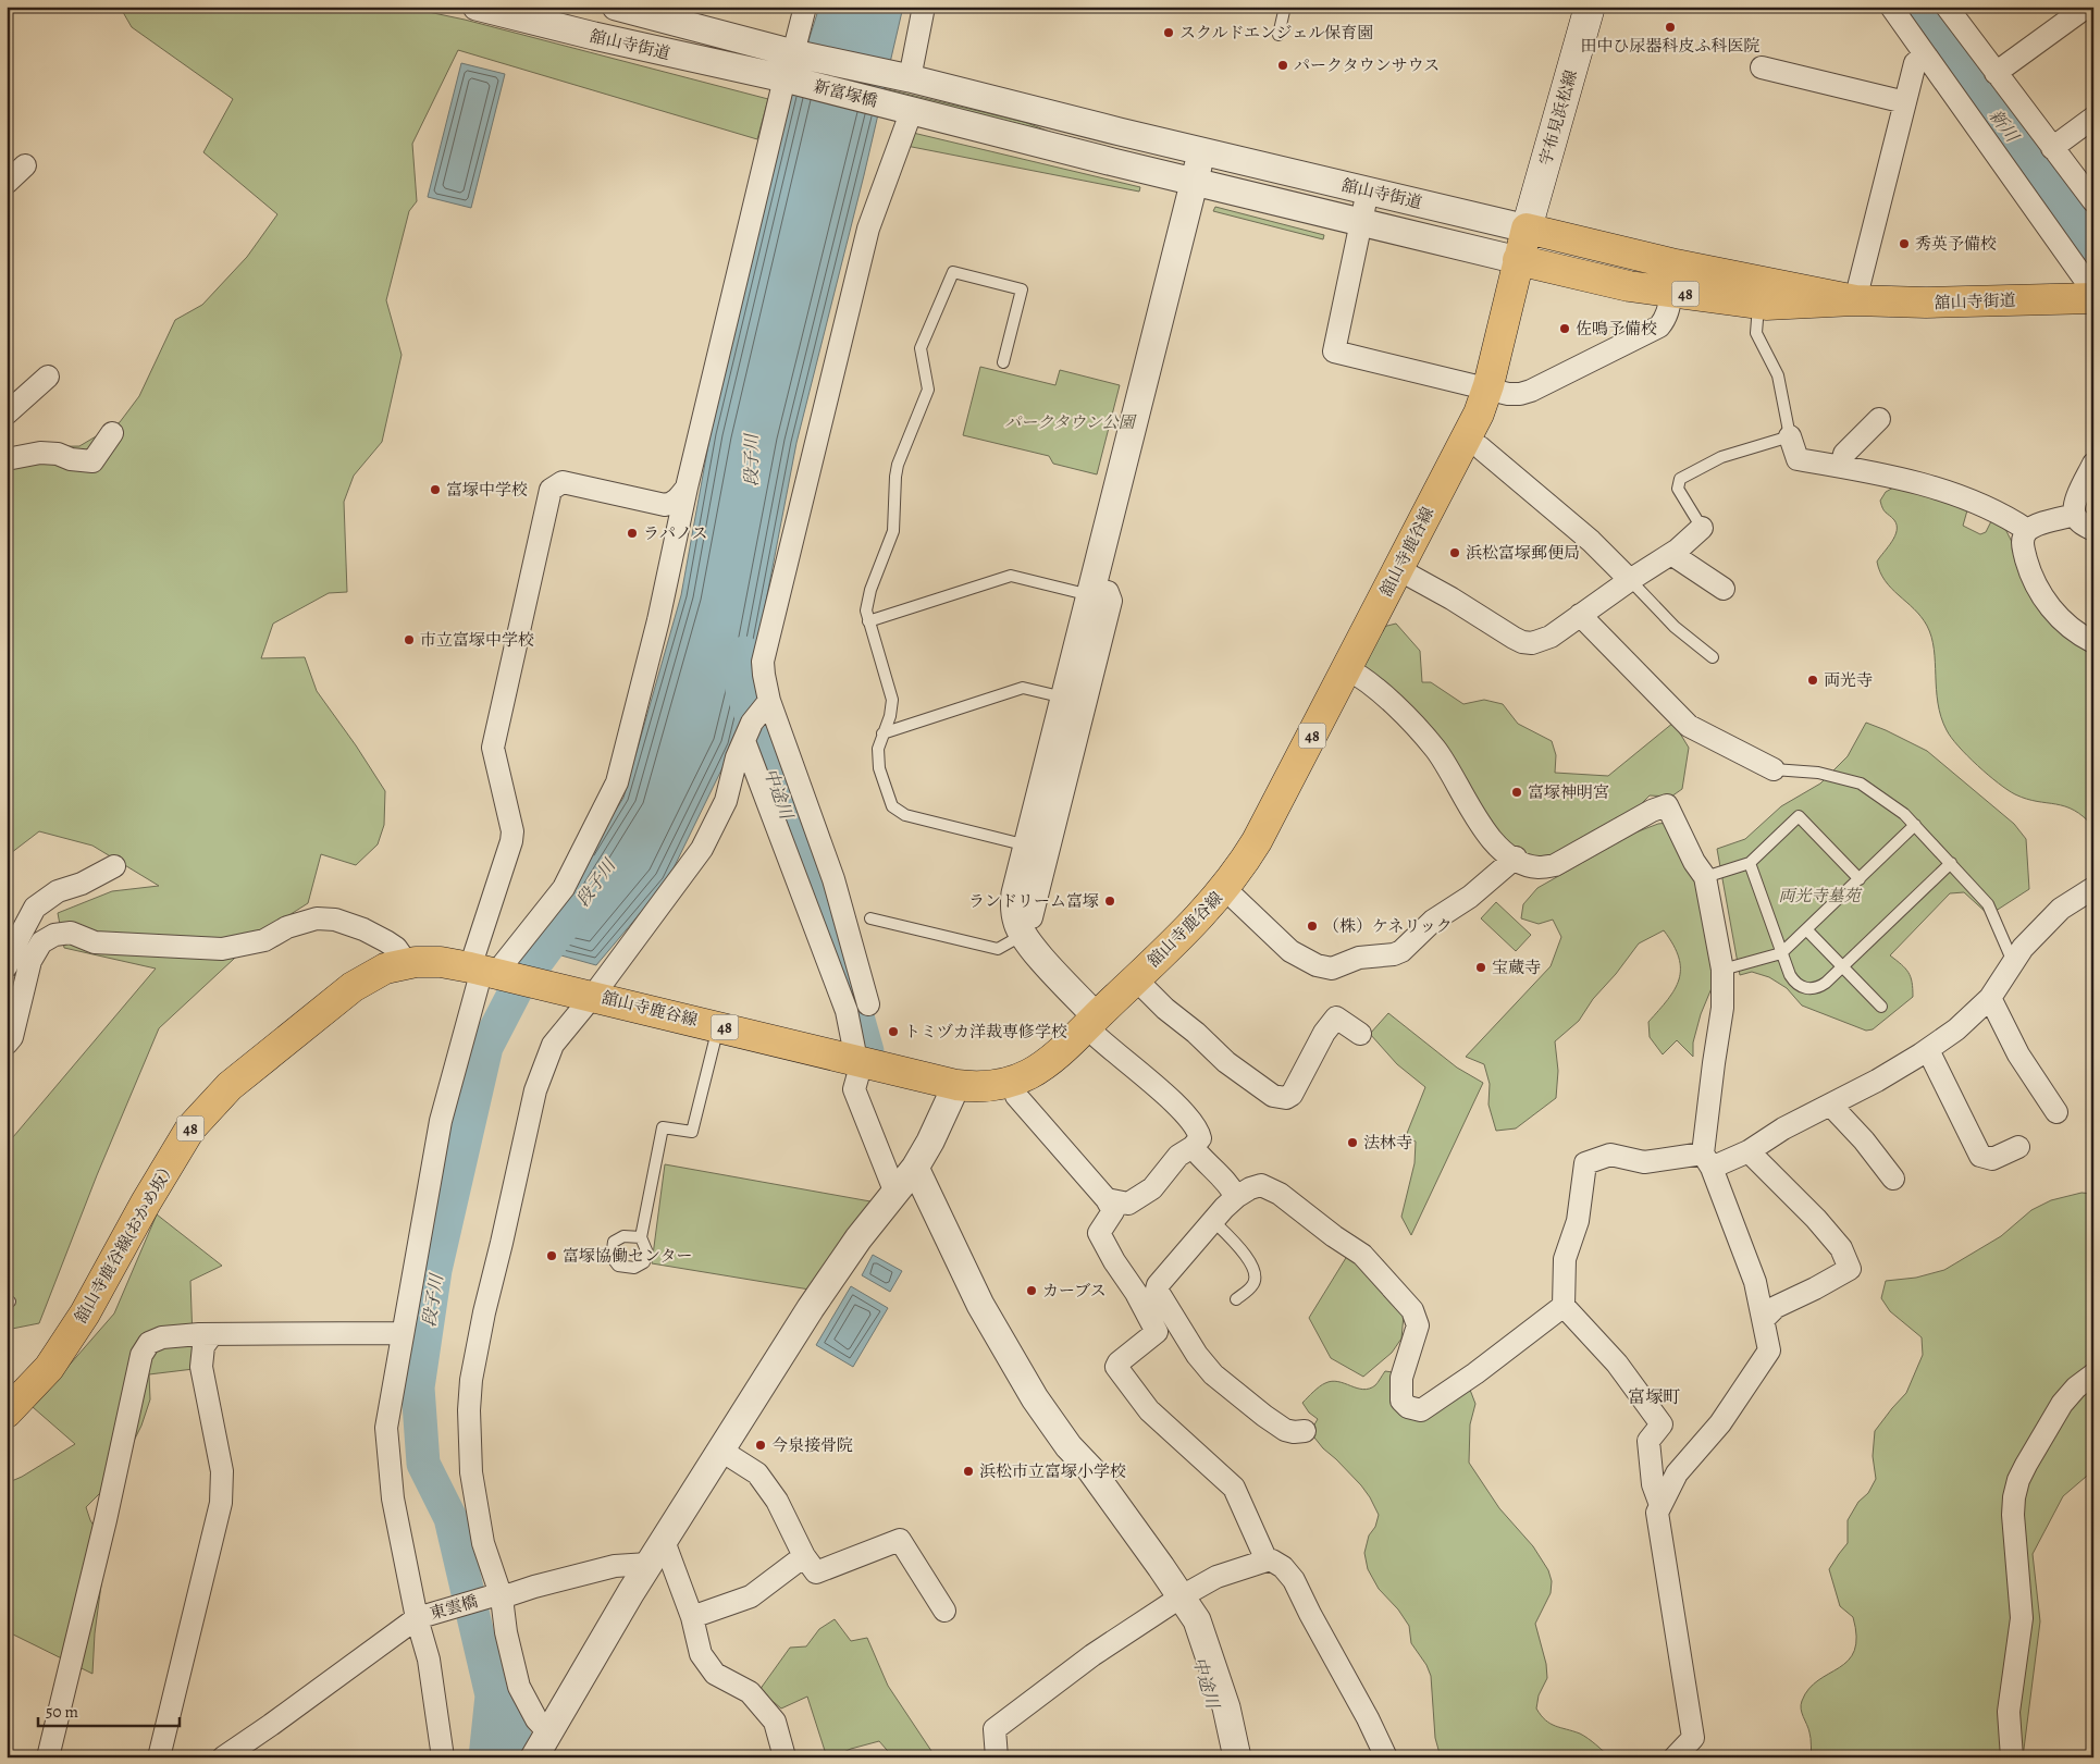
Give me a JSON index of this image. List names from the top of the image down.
{
  "streets": {
    "main road": [
      "舘山寺街道",
      "宇布見浜松線",
      "48",
      "舘山寺鹿谷線",
      "舘山寺鹿谷線(おかめ坂）"
    ],
    "street": ["新富塚橋", "東雲橋"]
  },
  "crossings": [
    ["舘山寺街道", "新富塚橋"],
    ["舘山寺街道", "宇布見浜松線"],
    ["舘山寺街道", "舘山寺鹿谷線"],
    ["宇布見浜松線", "舘山寺鹿谷線"],
    ["舘山寺鹿谷線", "舘山寺鹿谷線(おかめ坂）"]
  ],
  "districts": ["富塚町"],
  "water": ["新川", "段子川", "中途川"],
  "parks": ["パークタウン公園", "両光寺墓苑"],
  "places": [
    "田中ひ尿器科皮ふ科医院",
    "スクルドエンジェル保育園",
    "パークタウンサウス",
    "秀英予備校",
    "佐鳴予備校",
    "富塚中学校",
    "ラパノス",
    "浜松富塚郵便局",
    "市立富塚中学校",
    "両光寺",
    "富塚神明宮",
    "ランドリーム富塚",
    "（株）ケネリック",
    "宝蔵寺",
    "トミヅカ洋裁専修学校",
    "法林寺",
    "富塚協働センター",
    "カーブス",
    "今泉接骨院",
    "浜松市立富塚小学校"
  ],
  "scale_bar": "50 m"
}
